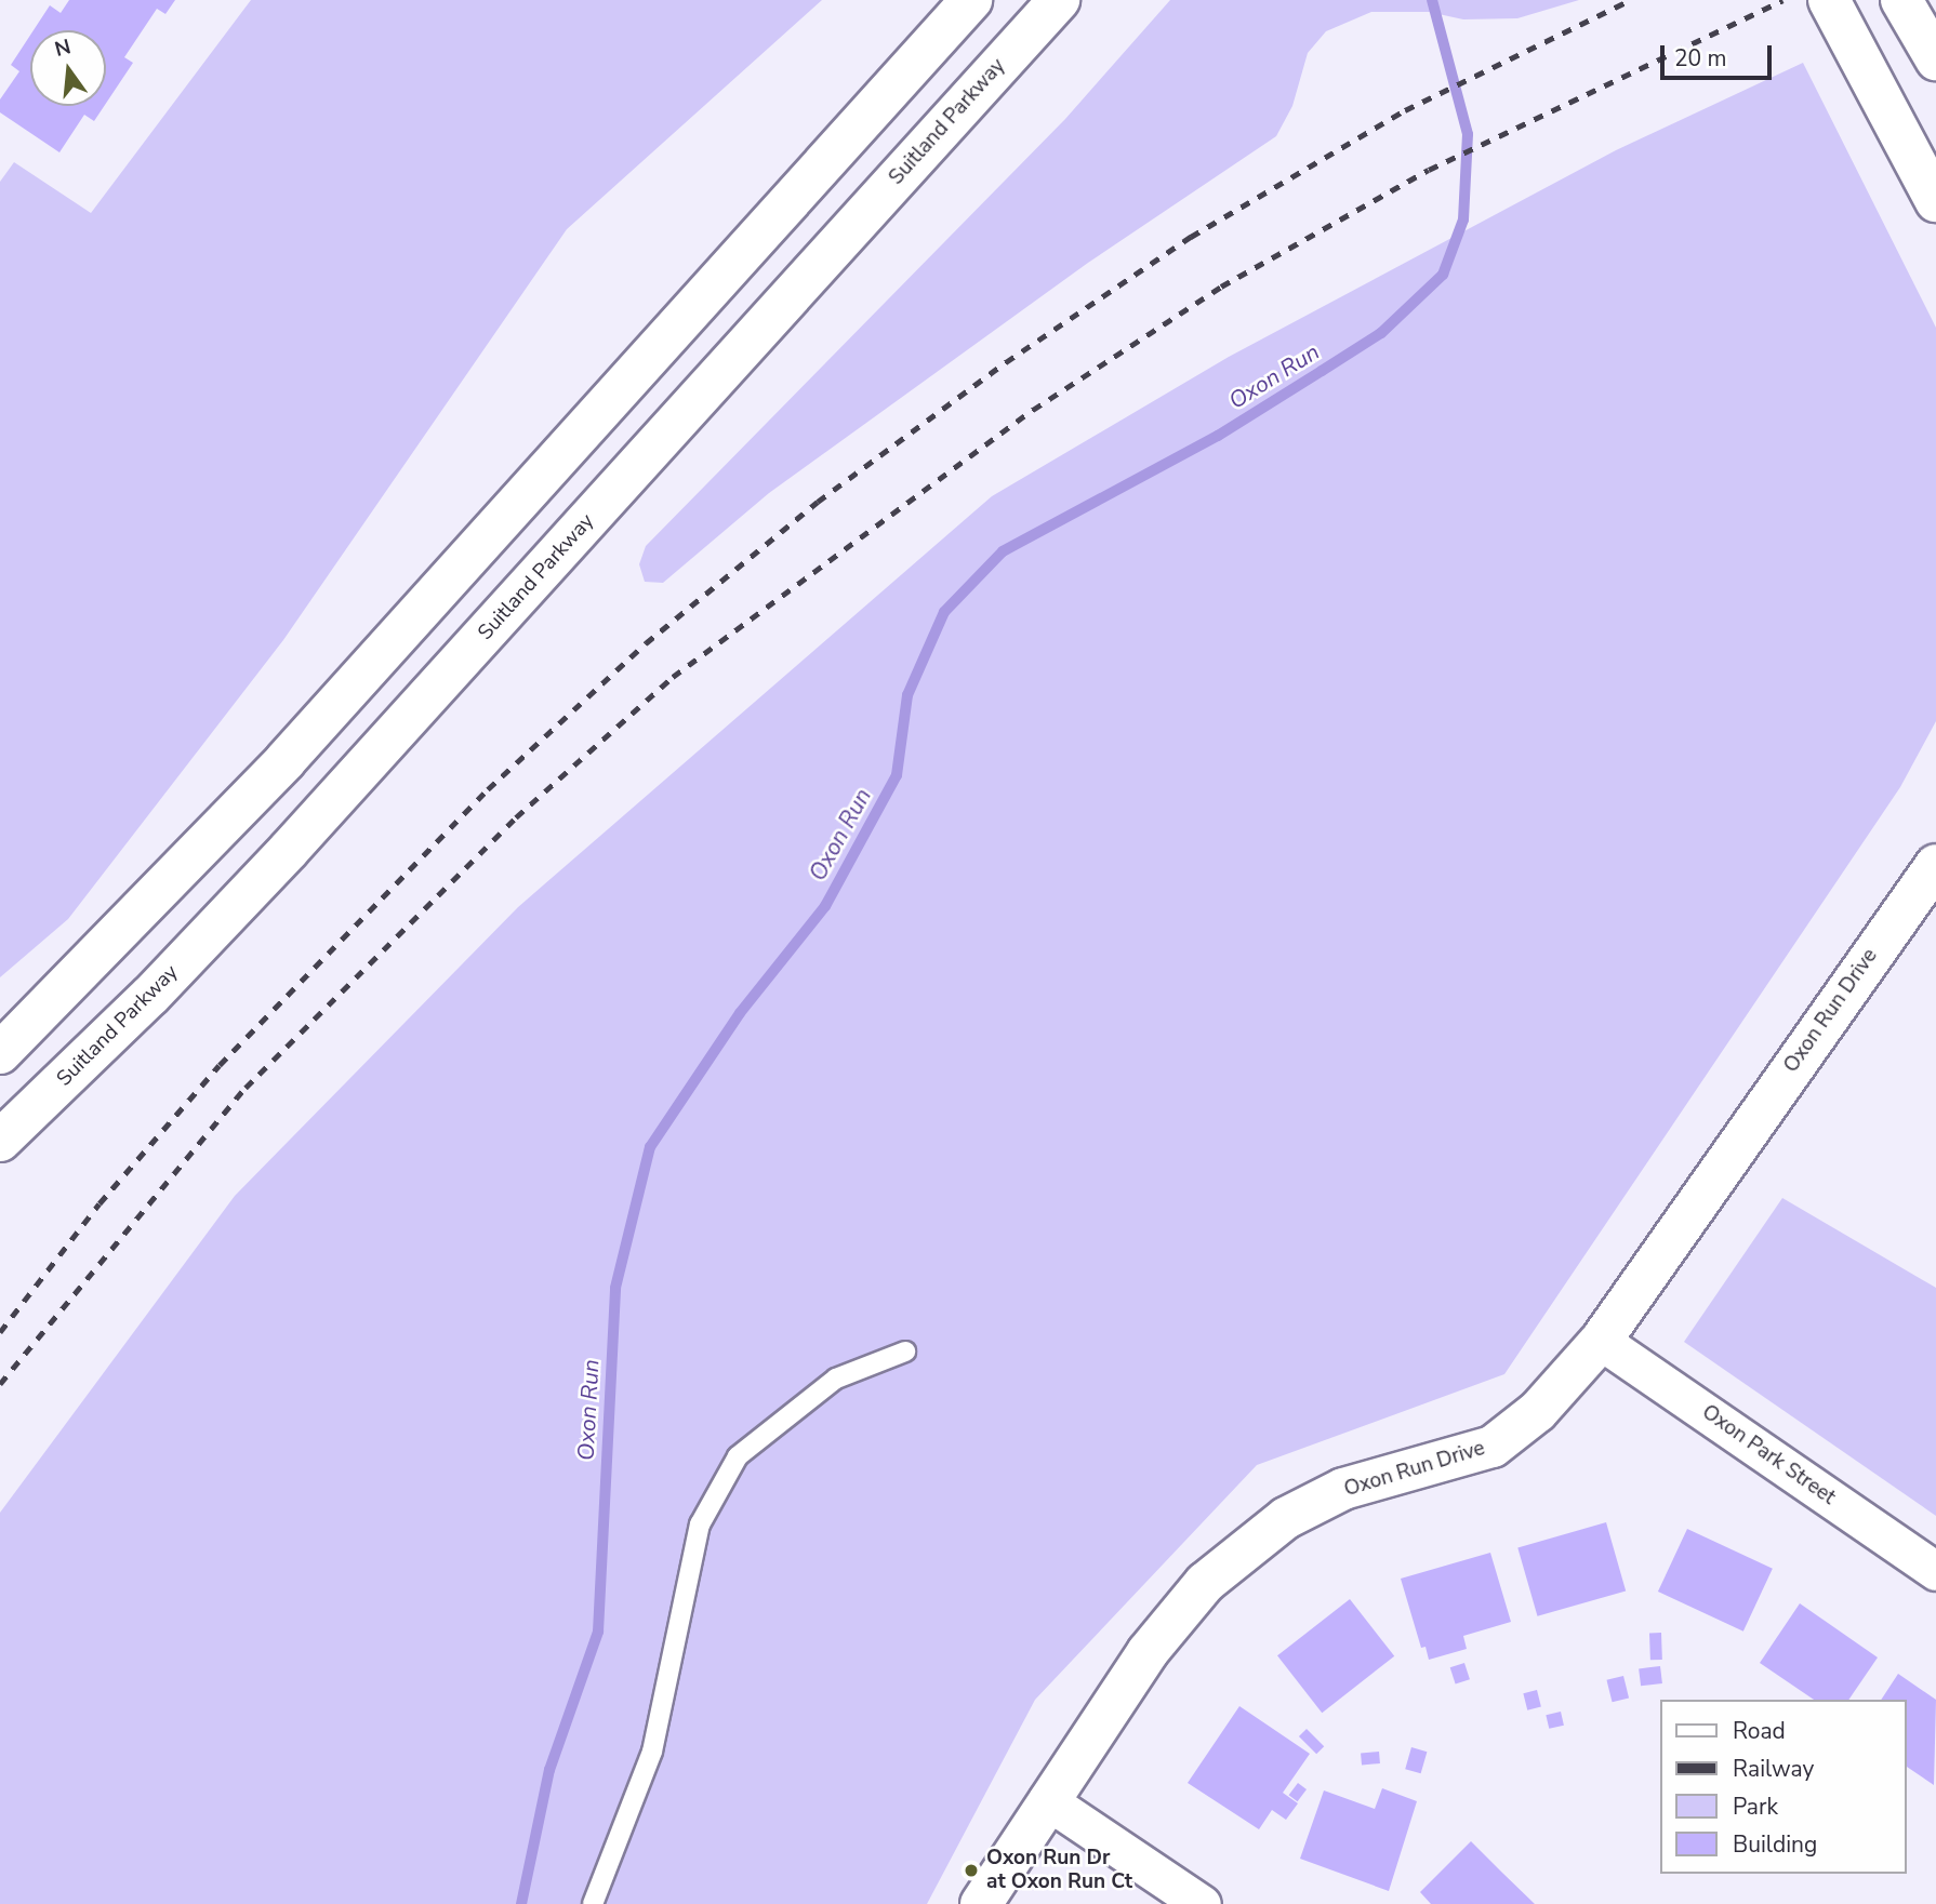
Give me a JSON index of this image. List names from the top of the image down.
{
  "streets": {
    "main road": ["Suitland Parkway", "Oxon Run Drive"],
    "street": ["Oxon Park Street"]
  },
  "crossings": [
    ["Oxon Run Drive", "Oxon Park Street"]
  ],
  "water": ["Oxon Run"],
  "places": ["Oxon Run Dr at Oxon Run Ct"],
  "legend": [
    "Road",
    "Railway",
    "Park",
    "Building"
  ],
  "scale_bar": "20 m",
  "north": "top"
}
